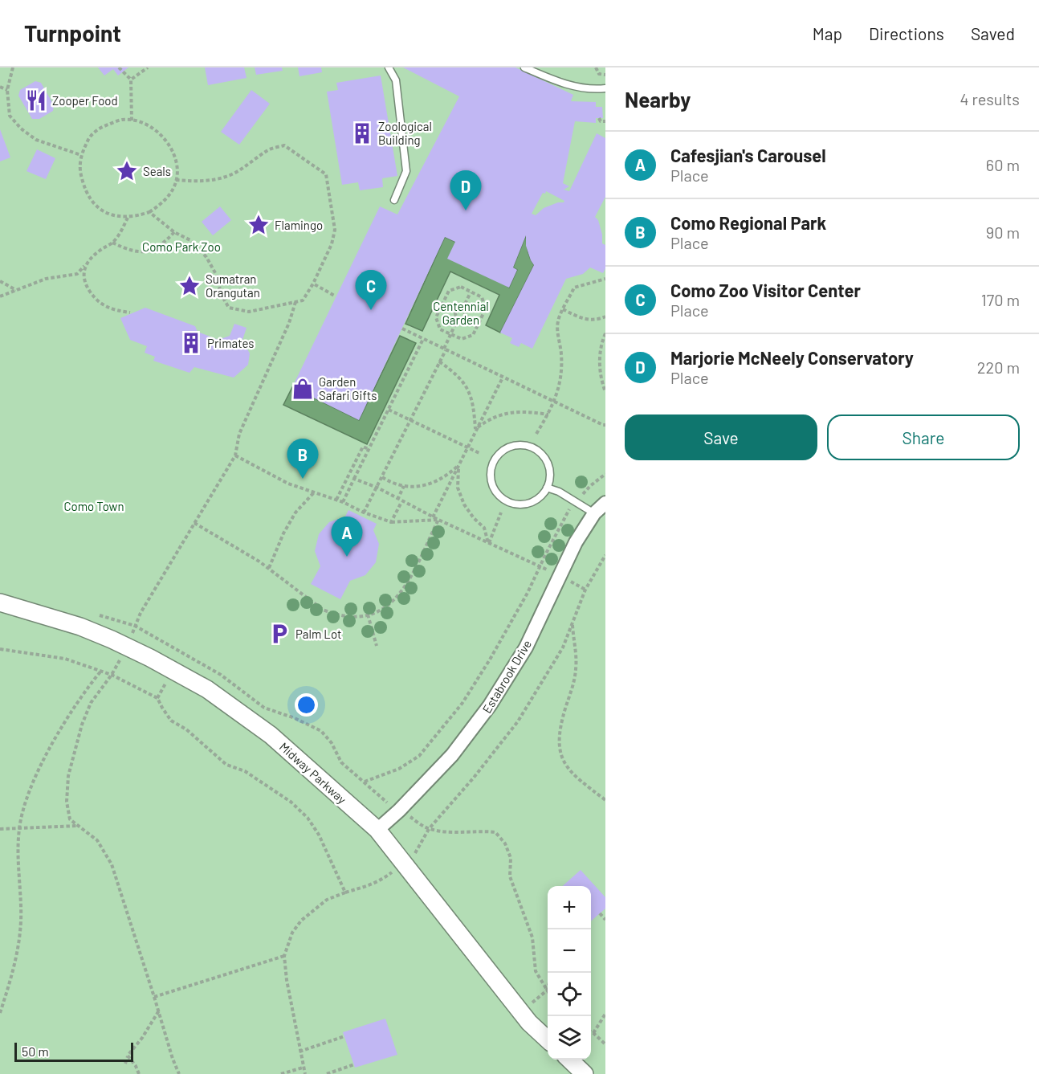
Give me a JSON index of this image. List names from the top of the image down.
{
  "streets": {
    "street": ["Estabrook Drive", "Midway Parkway"]
  },
  "crossings": [
    ["Estabrook Drive", "Midway Parkway"]
  ],
  "parks": ["Como Park Zoo", "Centennial Garden", "Como Town"],
  "places": {
    "restaurant": ["Zooper Food"],
    "building": ["Zoological Building", "Primates"],
    "place": ["Seals", "Flamingo", "Sumatran Orangutan"],
    "shop": ["Garden Safari Gifts"],
    "parking": ["Palm Lot"]
  },
  "scale_bar": "50 m",
  "page": {
    "header": "Turnpoint",
    "nav": ["Map", "Directions", "Saved"],
    "heading": ["Nearby", "4 results"],
    "list": [
      {
        "mark": "A",
        "name": "Cafesjian's Carousel",
        "note": "Place",
        "value": "60 m"
      },
      {
        "mark": "B",
        "name": "Como Regional Park",
        "note": "Place",
        "value": "90 m"
      },
      {
        "mark": "C",
        "name": "Como Zoo Visitor Center",
        "note": "Place",
        "value": "170 m"
      },
      {
        "mark": "D",
        "name": "Marjorie McNeely Conservatory",
        "note": "Place",
        "value": "220 m"
      }
    ],
    "pins": [
      "D",
      "C",
      "B",
      "A"
    ],
    "buttons": ["Save", "Share"],
    "map_buttons": ["+", "−"],
    "scale": "50 m"
  }
}
